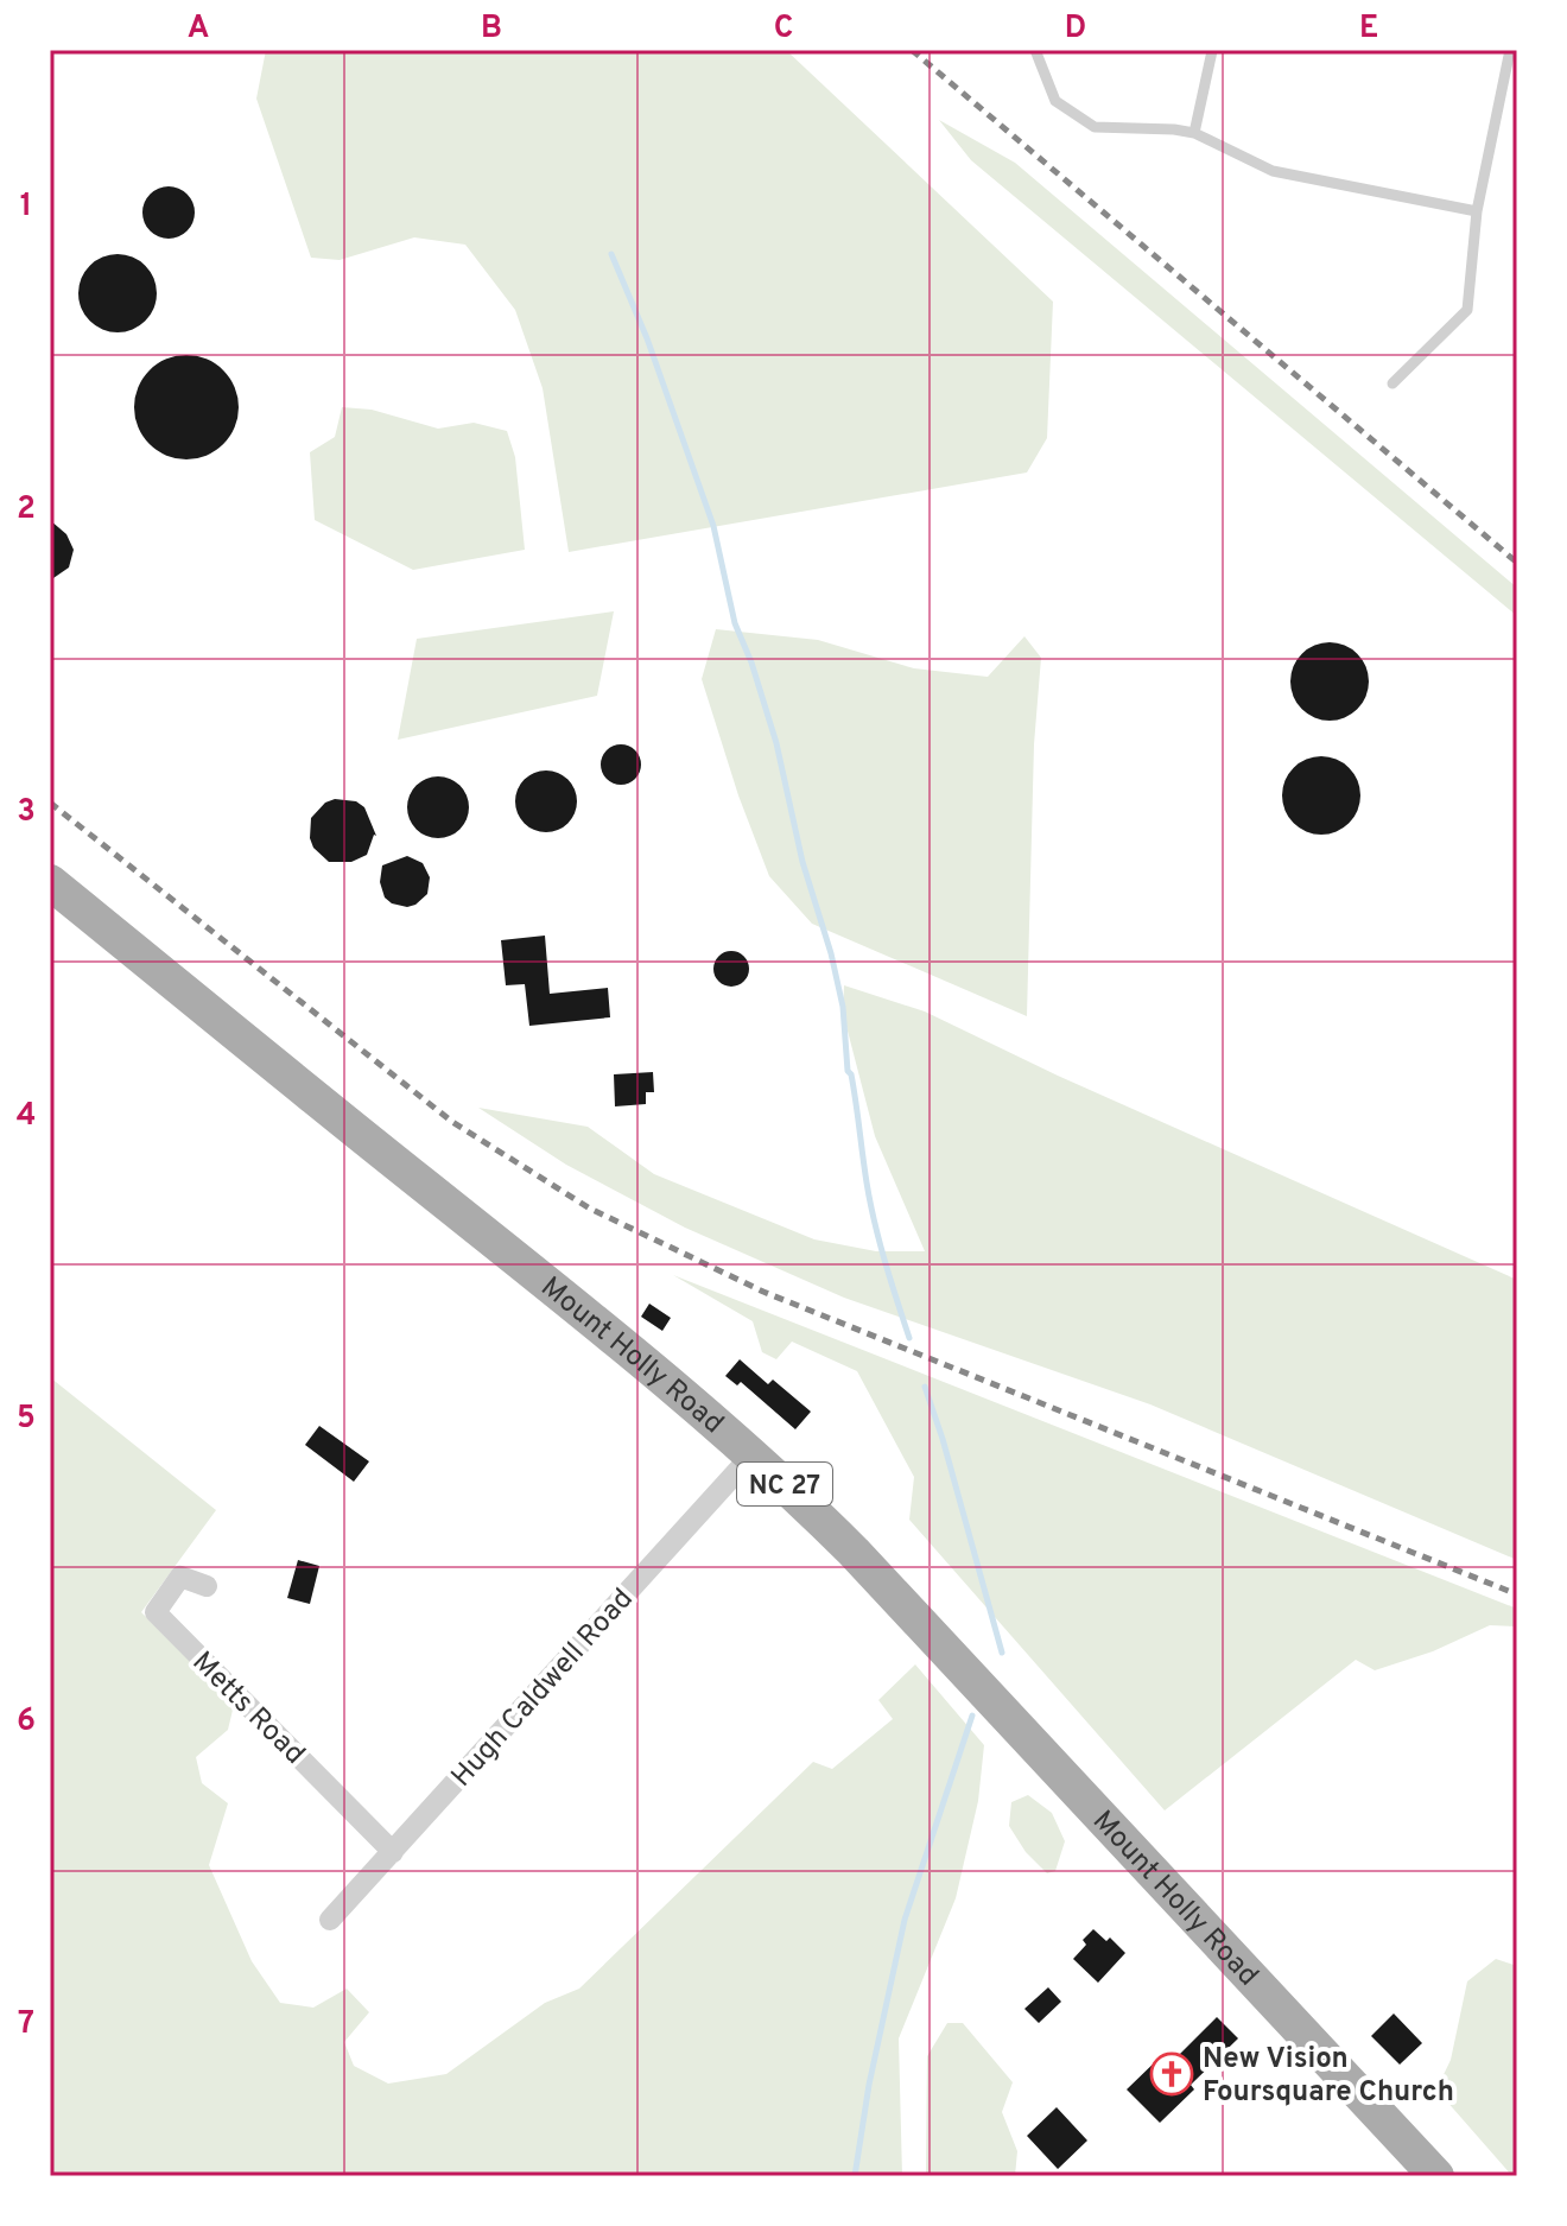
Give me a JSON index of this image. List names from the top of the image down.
{
  "streets": {
    "main road": ["Mount Holly Road", "NC 27"],
    "street": ["Hugh Caldwell Road", "Metts Road"]
  },
  "crossings": [
    ["Mount Holly Road", "Hugh Caldwell Road"],
    ["Hugh Caldwell Road", "Metts Road"]
  ],
  "places": {
    "church": ["New Vision Foursquare Church"]
  },
  "grid": {
    "columns": [
      "A",
      "B",
      "C",
      "D",
      "E"
    ],
    "rows": [
      "1",
      "2",
      "3",
      "4",
      "5",
      "6",
      "7"
    ]
  }
}
